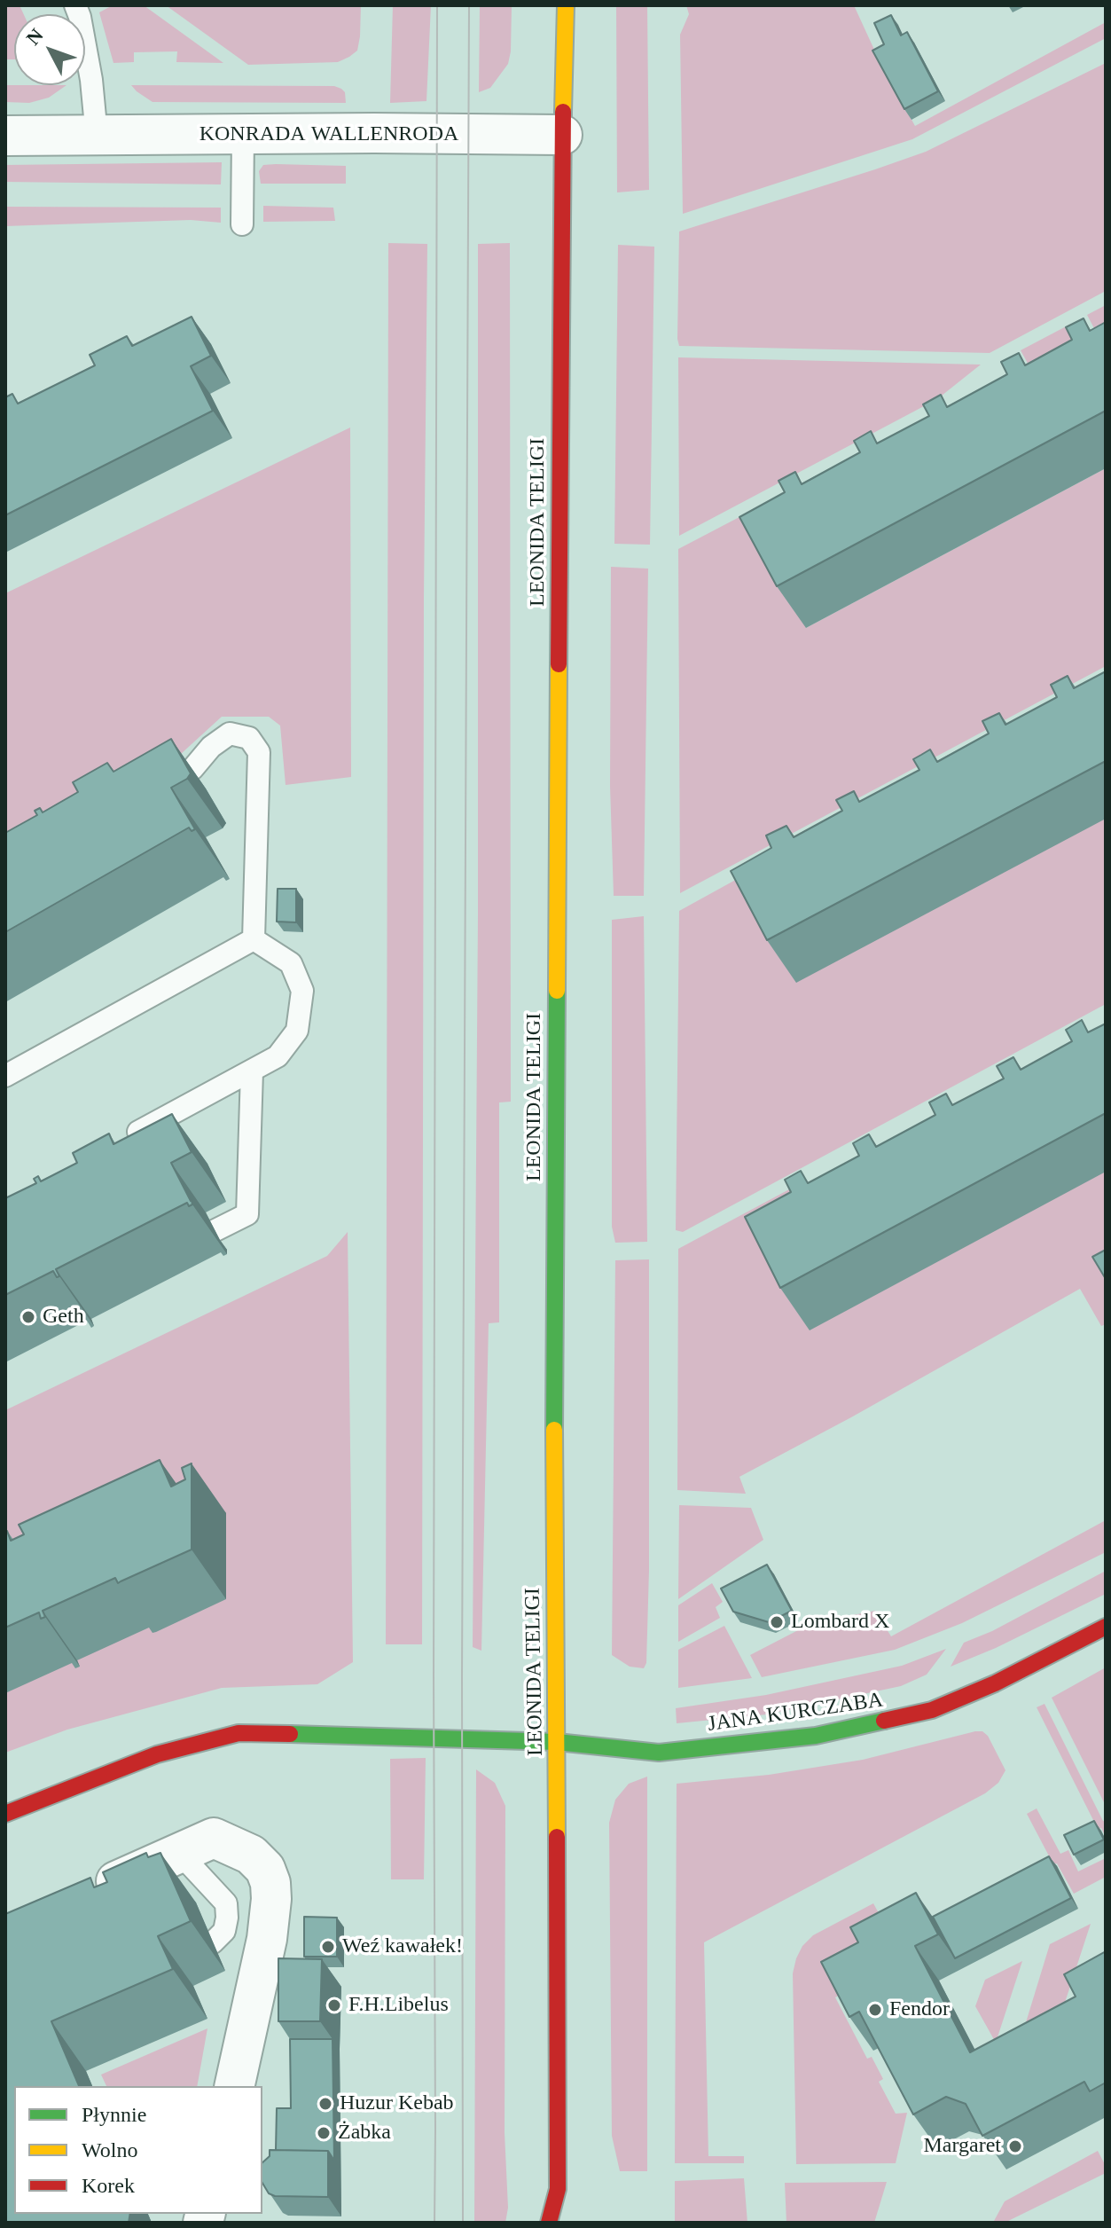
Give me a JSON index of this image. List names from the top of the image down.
{
  "streets": {
    "street": ["KONRADA WALLENRODA", "LEONIDA TELIGI", "JANA KURCZABA"]
  },
  "crossings": [
    ["KONRADA WALLENRODA", "LEONIDA TELIGI"],
    ["LEONIDA TELIGI", "JANA KURCZABA"]
  ],
  "places": [
    "Geth",
    "Lombard X",
    "Weź kawałek!",
    "F.H.Libelus",
    "Fendor",
    "Huzur Kebab",
    "Żabka",
    "Margaret"
  ],
  "legend": ["Płynnie", "Wolno", "Korek"],
  "north": "top left"
}
